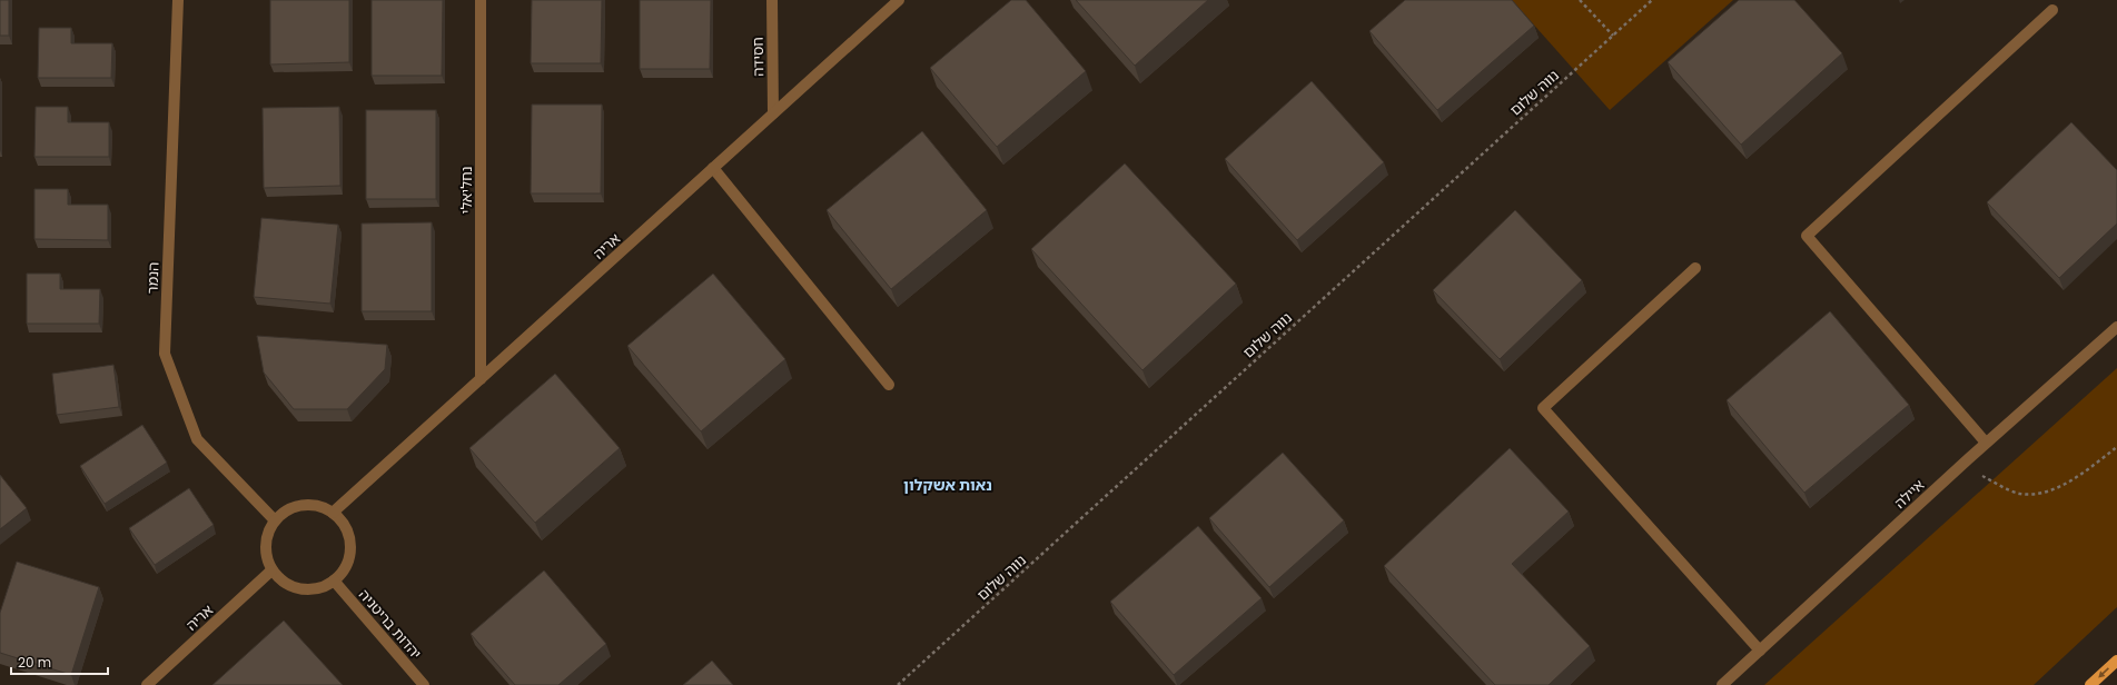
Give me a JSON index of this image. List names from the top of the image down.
{
  "streets": {
    "street": [
      "חסידה",
      "נחליאלי",
      "אריה",
      "הנמר",
      "איילה",
      "יהדות בריטניה"
    ],
    "path": ["נווה שלום"]
  },
  "crossings": [
    ["חסידה", "אריה"],
    ["נחליאלי", "אריה"],
    ["אריה", "הנמר"],
    ["אריה", "יהדות בריטניה"],
    ["הנמר", "יהדות בריטניה"]
  ],
  "districts": ["נאות אשקלון"],
  "scale_bar": "20 m"
}
